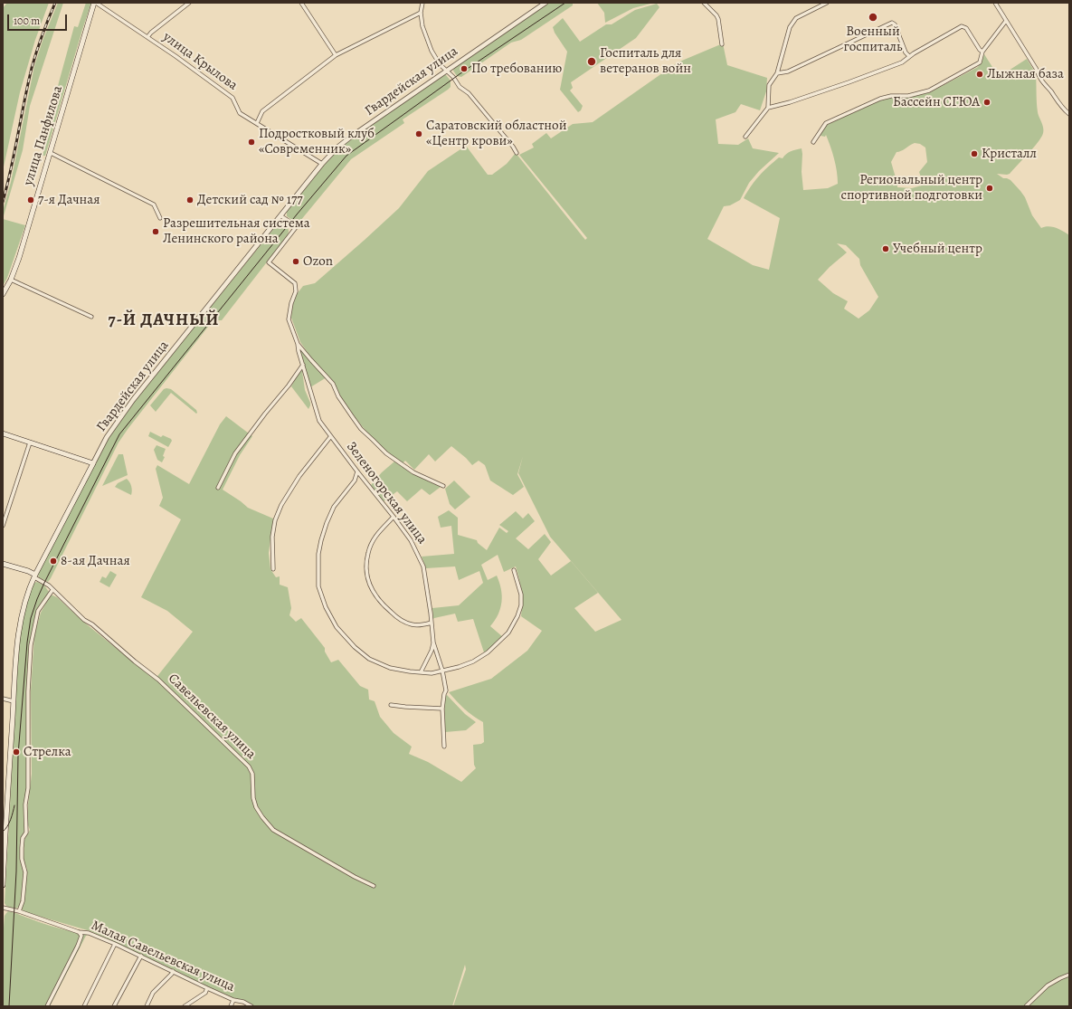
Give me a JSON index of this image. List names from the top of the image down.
{
  "streets": {
    "main road": ["Гвардейская улица", "улица Панфилова"],
    "street": [
      "улица Крылова",
      "Зеленогорская улица",
      "Савельевская улица",
      "Малая Савельевская улица"
    ]
  },
  "crossings": [
    ["улица Крылова", "Гвардейская улица"],
    ["улица Крылова", "улица Панфилова"],
    ["Гвардейская улица", "Савельевская улица"]
  ],
  "districts": ["7-Й ДАЧНЫЙ"],
  "places": [
    "Военный госпиталь",
    "Госпиталь для ветеранов войн",
    "По требованию",
    "Лыжная база",
    "Бассейн СГЮА",
    "Саратовский областной «Центр крови»",
    "Подростковый клуб «Современник»",
    "Кристалл",
    "Региональный центр спортивной подготовки",
    "7-я Дачная",
    "Детский сад № 177",
    "Разрешительная система Ленинского района",
    "Учебный центр",
    "Ozon",
    "8-ая Дачная",
    "Стрелка"
  ],
  "scale_bar": "100 m"
}
